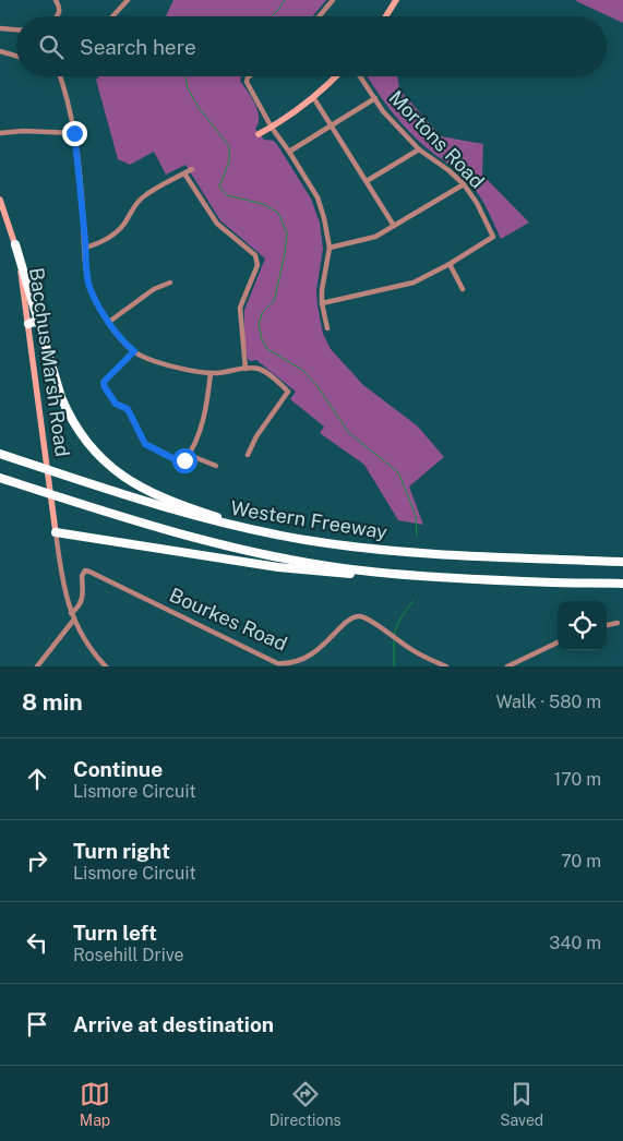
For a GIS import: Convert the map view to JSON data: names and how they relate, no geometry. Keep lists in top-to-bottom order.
{
  "streets": {
    "highway": ["Western Freeway"],
    "main road": ["Bacchus Marsh Road"],
    "street": ["Mortons Road", "Bourkes Road"]
  },
  "page": {
    "search": "Search here",
    "heading": ["8 min", "Walk · 580 m"],
    "list": [
      ["Continue", "Lismore Circuit", "170 m"],
      ["Turn right", "Lismore Circuit", "70 m"],
      ["Turn left", "Rosehill Drive", "340 m"],
      "Arrive at destination"
    ],
    "nav": ["Map", "Directions", "Saved"]
  }
}
